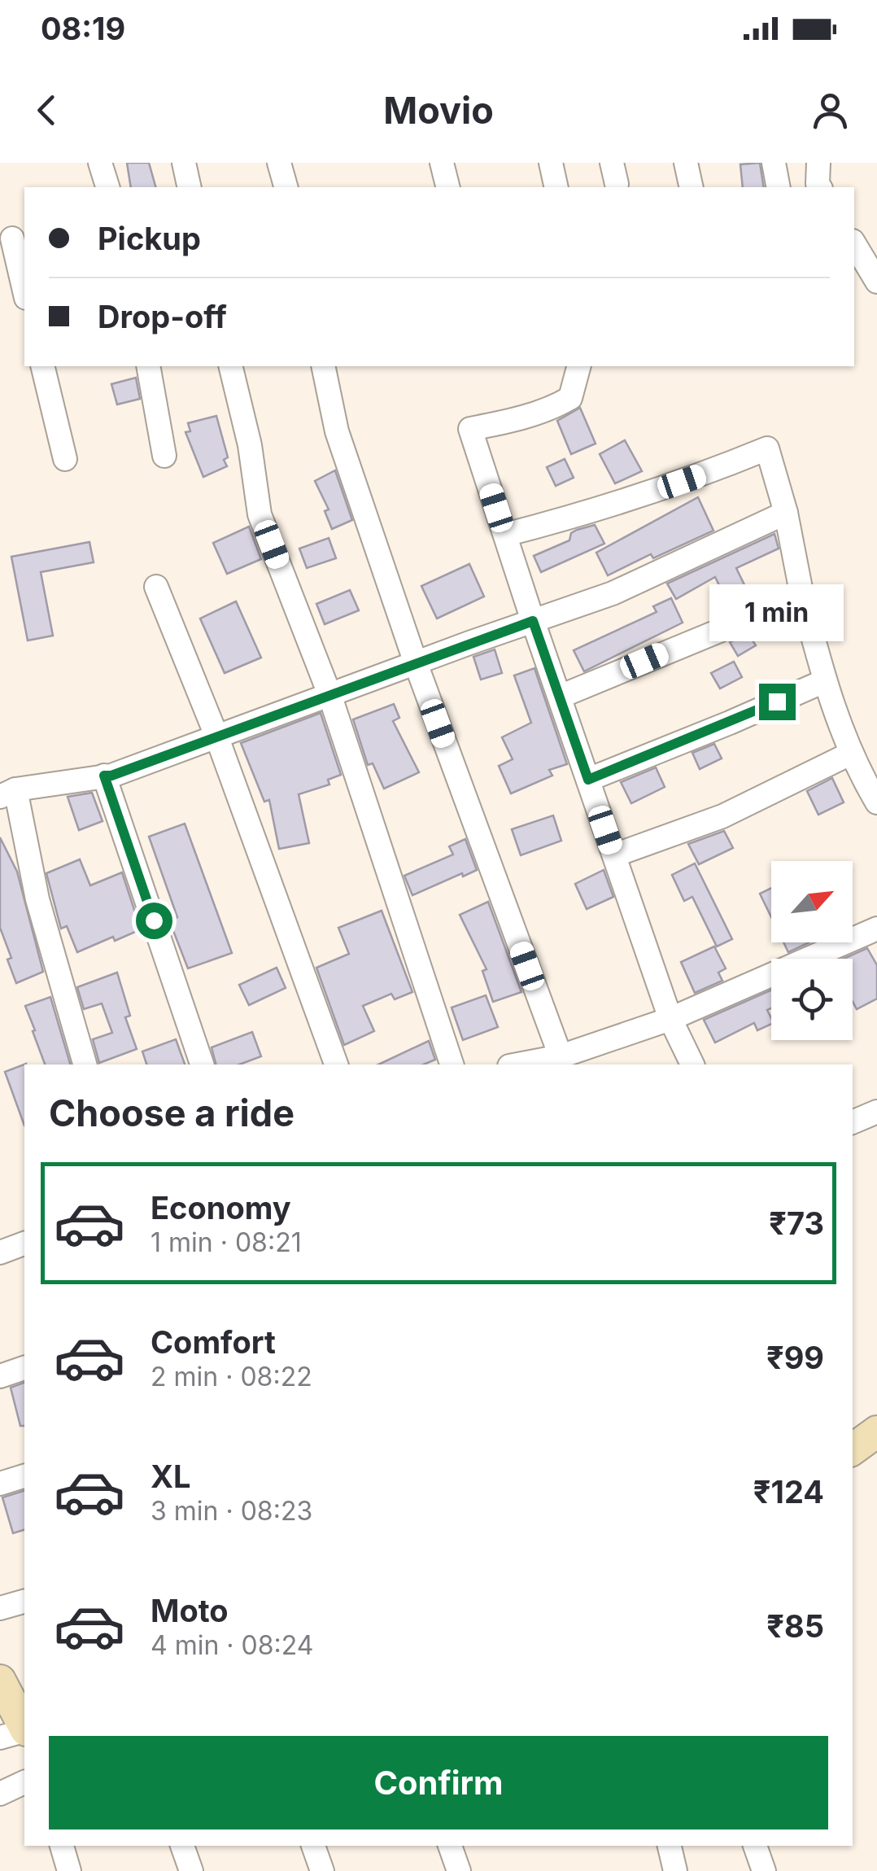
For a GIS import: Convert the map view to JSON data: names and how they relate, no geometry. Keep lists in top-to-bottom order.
{
  "north": "top right",
  "page": {
    "status": "08:19",
    "header": "Movio",
    "banner": ["Pickup", "Drop-off"],
    "bubble": "1 min",
    "heading": "Choose a ride",
    "list": [
      {
        "name": "Economy",
        "note": "1 min · 08:21",
        "value": "₹73"
      },
      {
        "name": "Comfort",
        "note": "2 min · 08:22",
        "value": "₹99"
      },
      {
        "name": "XL",
        "note": "3 min · 08:23",
        "value": "₹124"
      },
      {
        "name": "Moto",
        "note": "4 min · 08:24",
        "value": "₹85"
      }
    ],
    "buttons": "Confirm"
  }
}
